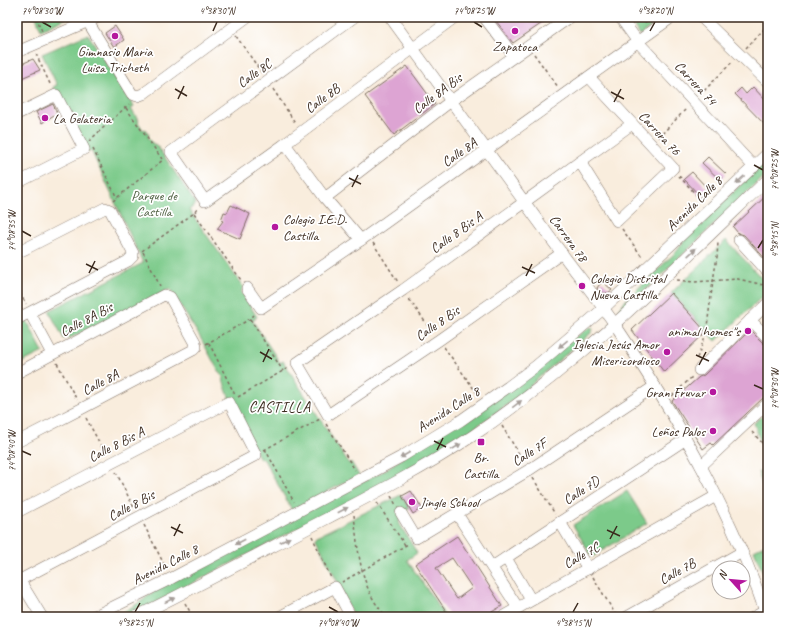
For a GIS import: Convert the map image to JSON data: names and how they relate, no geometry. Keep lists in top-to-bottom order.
{
  "streets": {
    "street": [
      "Calle 8C",
      "Carrera 74",
      "Calle 8A Bis",
      "Calle 8B",
      "Carrera 76",
      "Calle 8A",
      "Avenida Calle 8",
      "Calle 8 Bis A",
      "Carrera 78",
      "Calle 8 Bis",
      "Calle 7F",
      "Calle 7D",
      "Calle 7C",
      "Calle 7B"
    ]
  },
  "crossings": [
    ["Carrera 74", "Calle 8A"],
    ["Carrera 74", "Avenida Calle 8"],
    ["Calle 8A Bis", "Carrera 78"],
    ["Calle 8B", "Carrera 78"],
    ["Carrera 76", "Calle 8A"],
    ["Carrera 76", "Avenida Calle 8"],
    ["Carrera 76", "Calle 8 Bis A"],
    ["Calle 8A", "Carrera 78"],
    ["Avenida Calle 8", "Carrera 78"],
    ["Calle 8 Bis A", "Carrera 78"],
    ["Calle 8 Bis A", "Calle 8 Bis"],
    ["Carrera 78", "Calle 8 Bis"],
    ["Carrera 78", "Calle 7F"],
    ["Carrera 78", "Calle 7D"],
    ["Carrera 78", "Calle 7C"],
    ["Carrera 78", "Calle 7B"]
  ],
  "districts": ["CASTILLA"],
  "parks": ["Parque de Castilla"],
  "places": {
    "other": [
      "Zapatoca",
      "Gimnasio Maria Luisa Tricheth",
      "La Gelateria",
      "Colegio I.E.D. Castilla",
      "Colegio Distrital Nueva Castilla",
      "animal homes\"s",
      "Iglesia Jesús Amor Misericordioso",
      "Gran Fruvar",
      "Leños Palos",
      "Jingle School"
    ],
    "transit": ["Br. Castilla"]
  },
  "north": "top left",
  "coordinates": [
    "74°08'30\"W",
    "4°38'30\"N",
    "74°08'25\"W",
    "4°38'20\"N",
    "74°08'35\"W",
    "4°38'15\"N",
    "74°08'40\"W",
    "4°38'25\"N"
  ]
}
